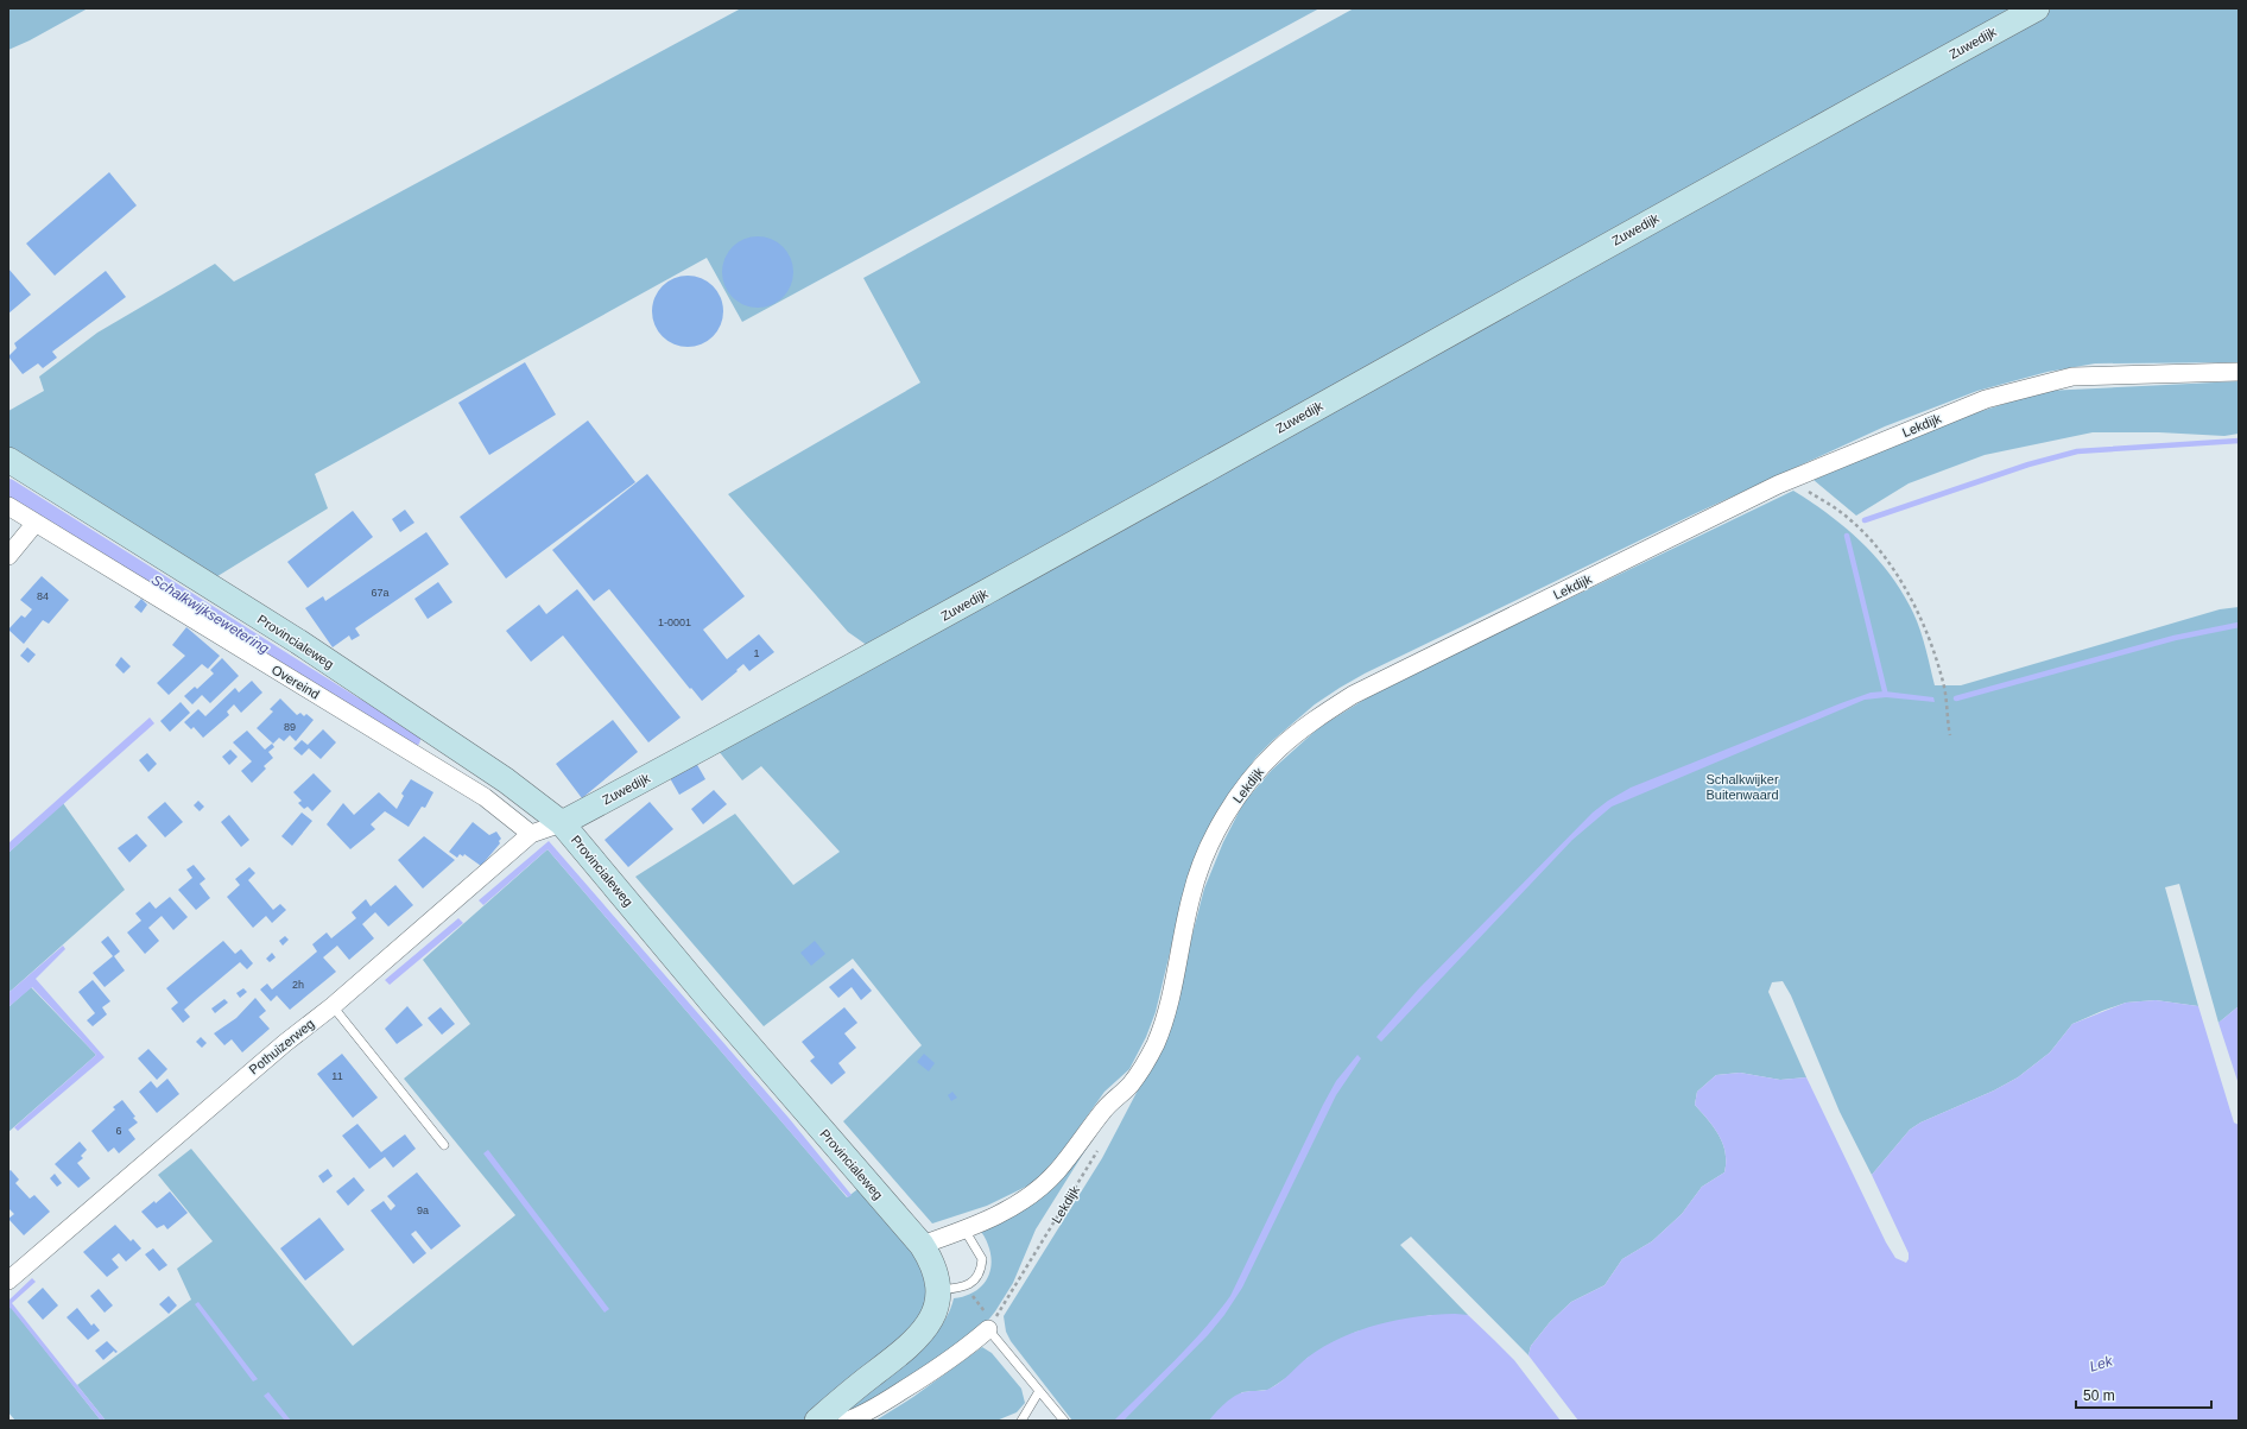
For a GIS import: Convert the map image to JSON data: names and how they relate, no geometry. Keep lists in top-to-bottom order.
{
  "streets": {
    "street": [
      "Zuwedijk",
      "Lekdijk",
      "Provincialeweg",
      "Overeind",
      "Pothuizerweg"
    ]
  },
  "crossings": [
    ["Zuwedijk", "Provincialeweg"],
    ["Zuwedijk", "Pothuizerweg"],
    ["Lekdijk", "Provincialeweg"],
    ["Provincialeweg", "Pothuizerweg"],
    ["Overeind", "Pothuizerweg"]
  ],
  "water": ["Schalkwijksewetering", "Lek"],
  "parks": ["Schalkwijker Buitenwaard"],
  "house_numbers": [
    "67a",
    "84",
    "1-0001",
    "1",
    "89",
    "2h",
    "11",
    "6",
    "9a"
  ],
  "scale_bar": "50 m"
}
